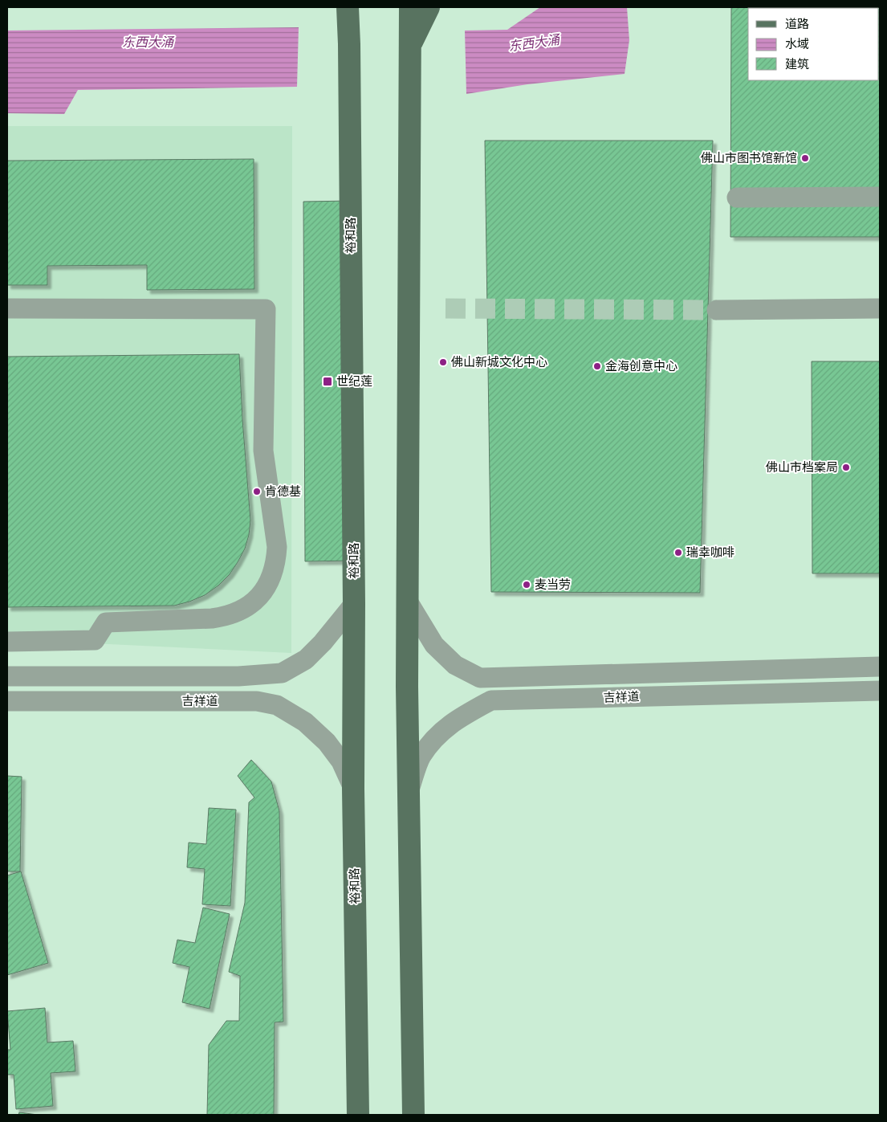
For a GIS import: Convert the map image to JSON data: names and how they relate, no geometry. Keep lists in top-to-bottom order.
{
  "streets": {
    "main road": ["裕和路"],
    "street": ["吉祥道"]
  },
  "crossings": [
    ["裕和路", "吉祥道"]
  ],
  "water": ["东西大涌"],
  "places": {
    "other": [
      "佛山市图书馆新馆",
      "佛山新城文化中心",
      "金海创意中心",
      "佛山市档案局",
      "肯德基",
      "瑞幸咖啡",
      "麦当劳"
    ],
    "transit": ["世纪莲"]
  },
  "legend": ["道路", "水域", "建筑"]
}
